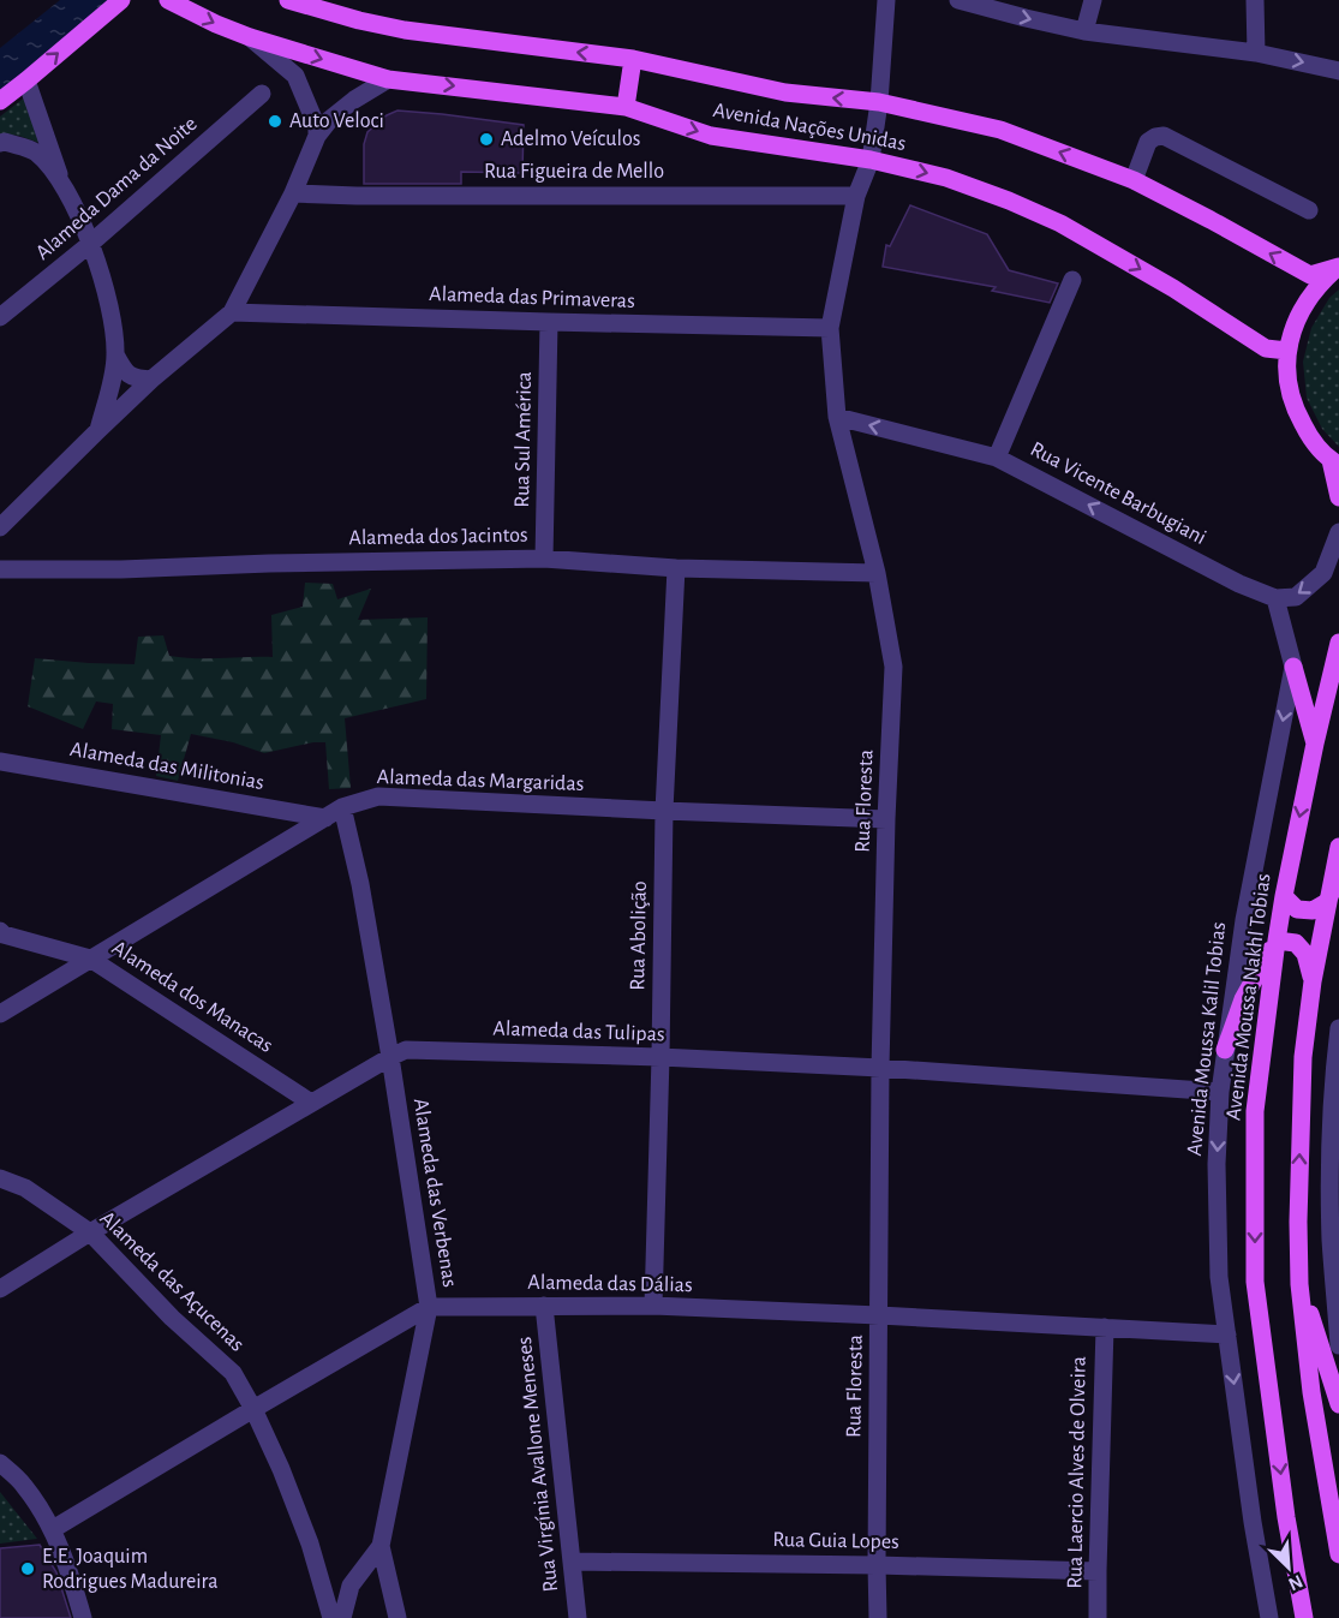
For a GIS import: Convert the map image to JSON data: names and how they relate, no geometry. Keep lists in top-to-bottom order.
{
  "streets": {
    "main road": ["Avenida Nações Unidas", "Avenida Moussa Nakhl Tobias"],
    "street": [
      "Rua Figueira de Mello",
      "Alameda Dama da Noite",
      "Alameda das Primaveras",
      "Rua Sul América",
      "Rua Vicente Barbugiani",
      "Alameda dos Jacintos",
      "Alameda das Militonias",
      "Alameda das Margaridas",
      "Rua Floresta",
      "Rua Abolição",
      "Alameda dos Manacas",
      "Alameda das Tulipas",
      "Avenida Moussa Kalil Tobias",
      "Alameda das Verbenas",
      "Alameda das Açucenas",
      "Alameda das Dálias",
      "Rua Virgínia Avallone Meneses",
      "Rua Laercio Alves de Olveira",
      "Rua Guia Lopes"
    ]
  },
  "crossings": [
    ["Avenida Nações Unidas", "Rua Floresta"],
    ["Rua Figueira de Mello", "Rua Floresta"],
    ["Alameda das Primaveras", "Rua Sul América"],
    ["Alameda das Primaveras", "Rua Floresta"],
    ["Rua Sul América", "Alameda dos Jacintos"],
    ["Rua Vicente Barbugiani", "Rua Floresta"],
    ["Rua Vicente Barbugiani", "Avenida Moussa Kalil Tobias"],
    ["Alameda dos Jacintos", "Rua Floresta"],
    ["Alameda dos Jacintos", "Rua Abolição"],
    ["Alameda das Militonias", "Alameda das Margaridas"],
    ["Alameda das Margaridas", "Rua Floresta"],
    ["Alameda das Margaridas", "Rua Abolição"],
    ["Alameda das Margaridas", "Alameda dos Manacas"],
    ["Alameda das Margaridas", "Alameda das Verbenas"],
    ["Rua Floresta", "Alameda das Tulipas"],
    ["Rua Floresta", "Alameda das Dálias"],
    ["Rua Floresta", "Rua Guia Lopes"],
    ["Rua Abolição", "Alameda das Tulipas"],
    ["Rua Abolição", "Alameda das Dálias"],
    ["Alameda dos Manacas", "Alameda das Tulipas"],
    ["Alameda das Tulipas", "Avenida Moussa Kalil Tobias"],
    ["Alameda das Tulipas", "Alameda das Verbenas"],
    ["Alameda das Tulipas", "Alameda das Açucenas"],
    ["Avenida Moussa Kalil Tobias", "Alameda das Dálias"],
    ["Alameda das Verbenas", "Alameda das Dálias"],
    ["Alameda das Açucenas", "Alameda das Dálias"],
    ["Alameda das Dálias", "Rua Virgínia Avallone Meneses"],
    ["Alameda das Dálias", "Rua Laercio Alves de Olveira"],
    ["Rua Virgínia Avallone Meneses", "Rua Guia Lopes"],
    ["Rua Laercio Alves de Olveira", "Rua Guia Lopes"]
  ],
  "one_way": ["Rua Vicente Barbugiani"],
  "places": ["Auto Veloci", "Adelmo Veículos", "E.E. Joaquim Rodrigues Madureira"],
  "north": "bottom right"
}
